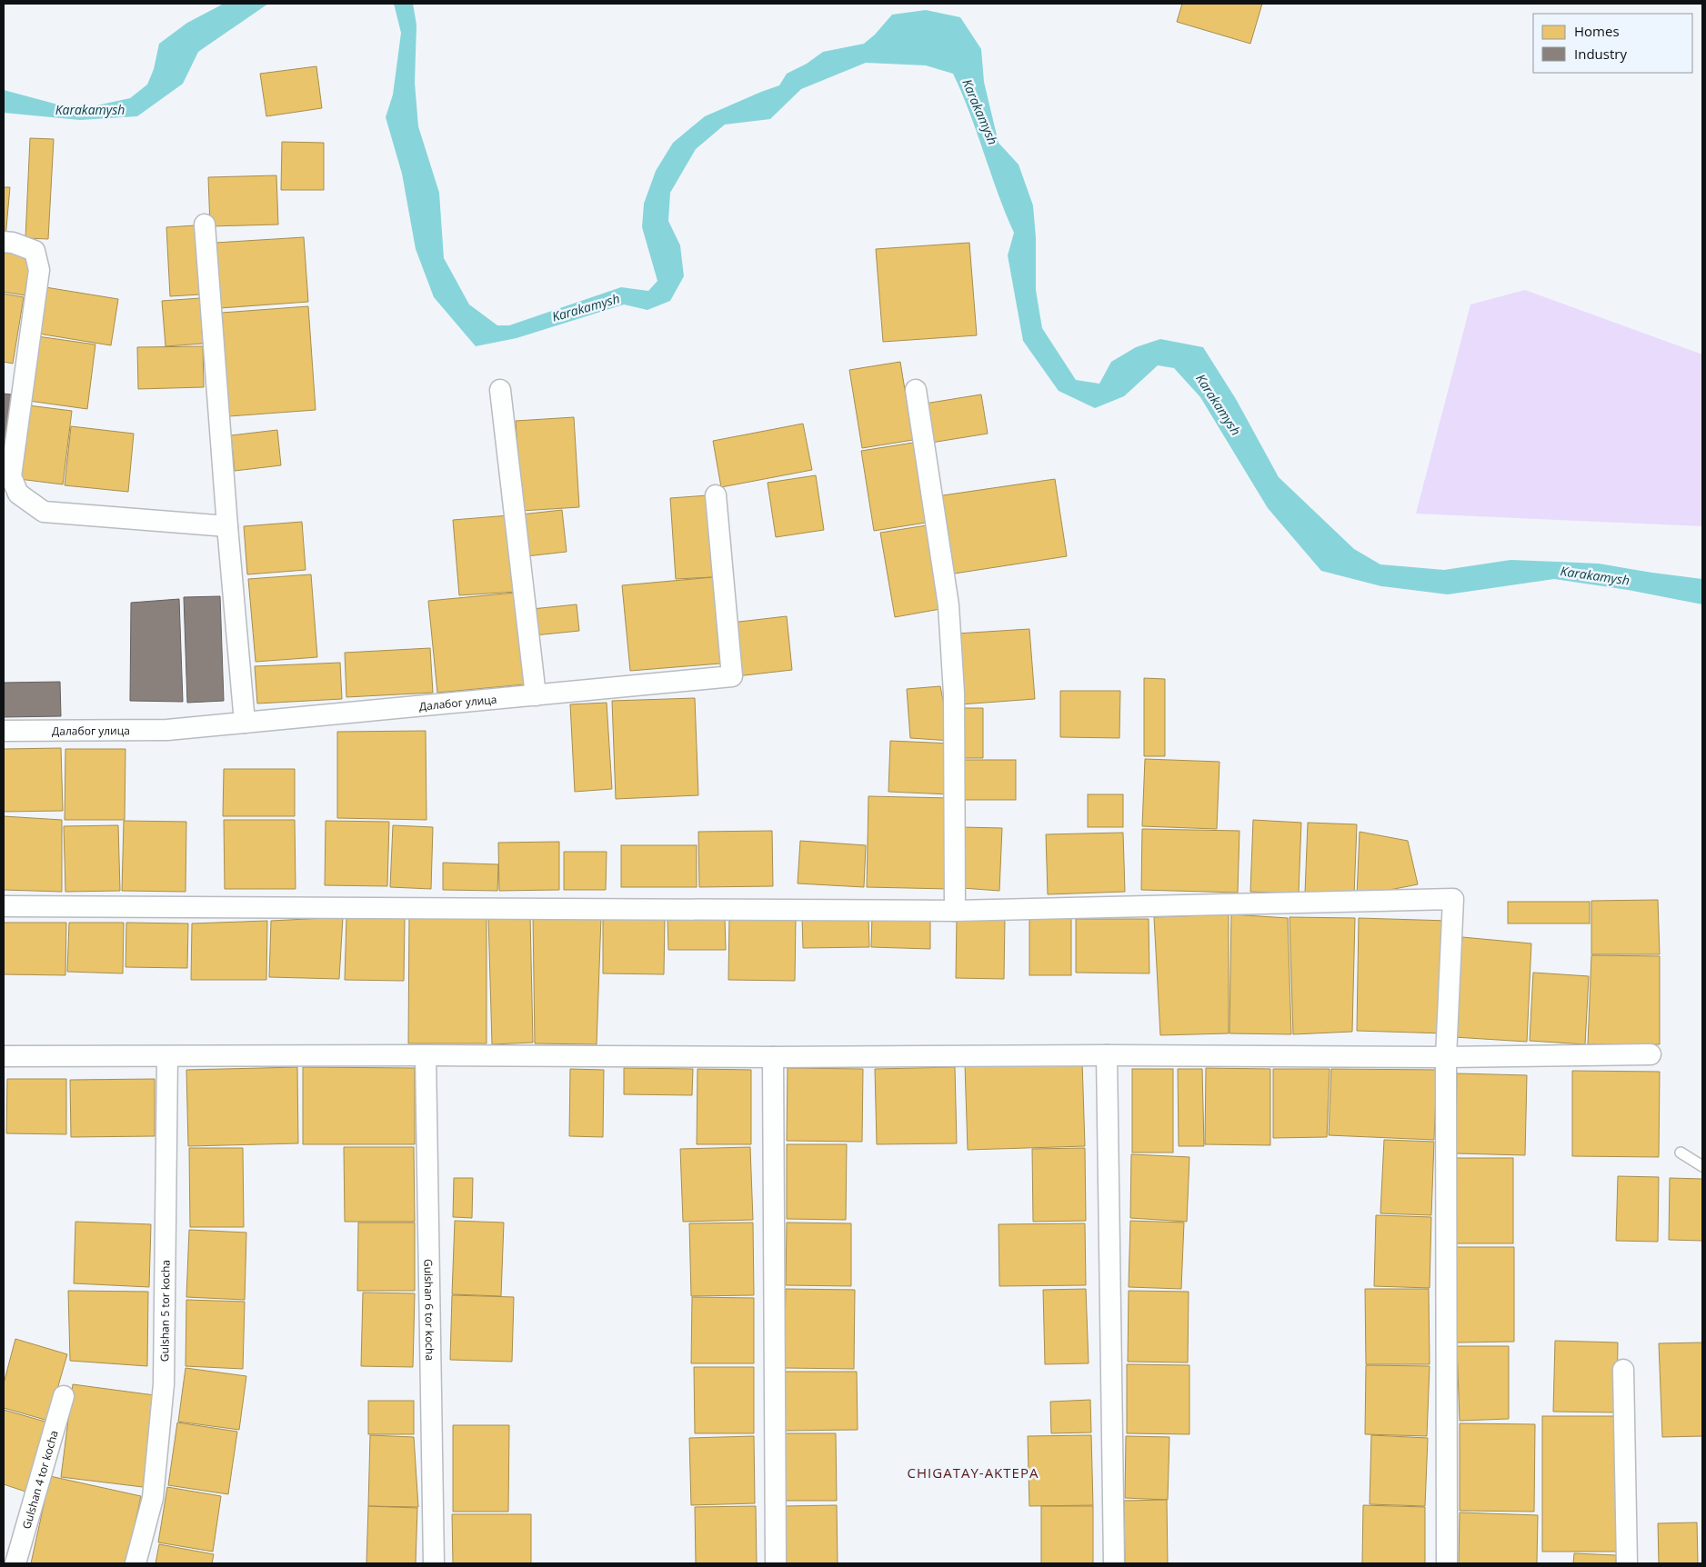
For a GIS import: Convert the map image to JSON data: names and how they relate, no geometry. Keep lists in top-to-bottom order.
{
  "streets": {
    "street": [
      "Далабог улица",
      "Gulshan 6 tor kocha",
      "Gulshan 5 tor kocha",
      "Gulshan 4 tor kocha"
    ]
  },
  "districts": ["CHIGATAY-AKTEPA"],
  "water": ["Karakamysh"],
  "legend": ["Homes", "Industry"]
}
